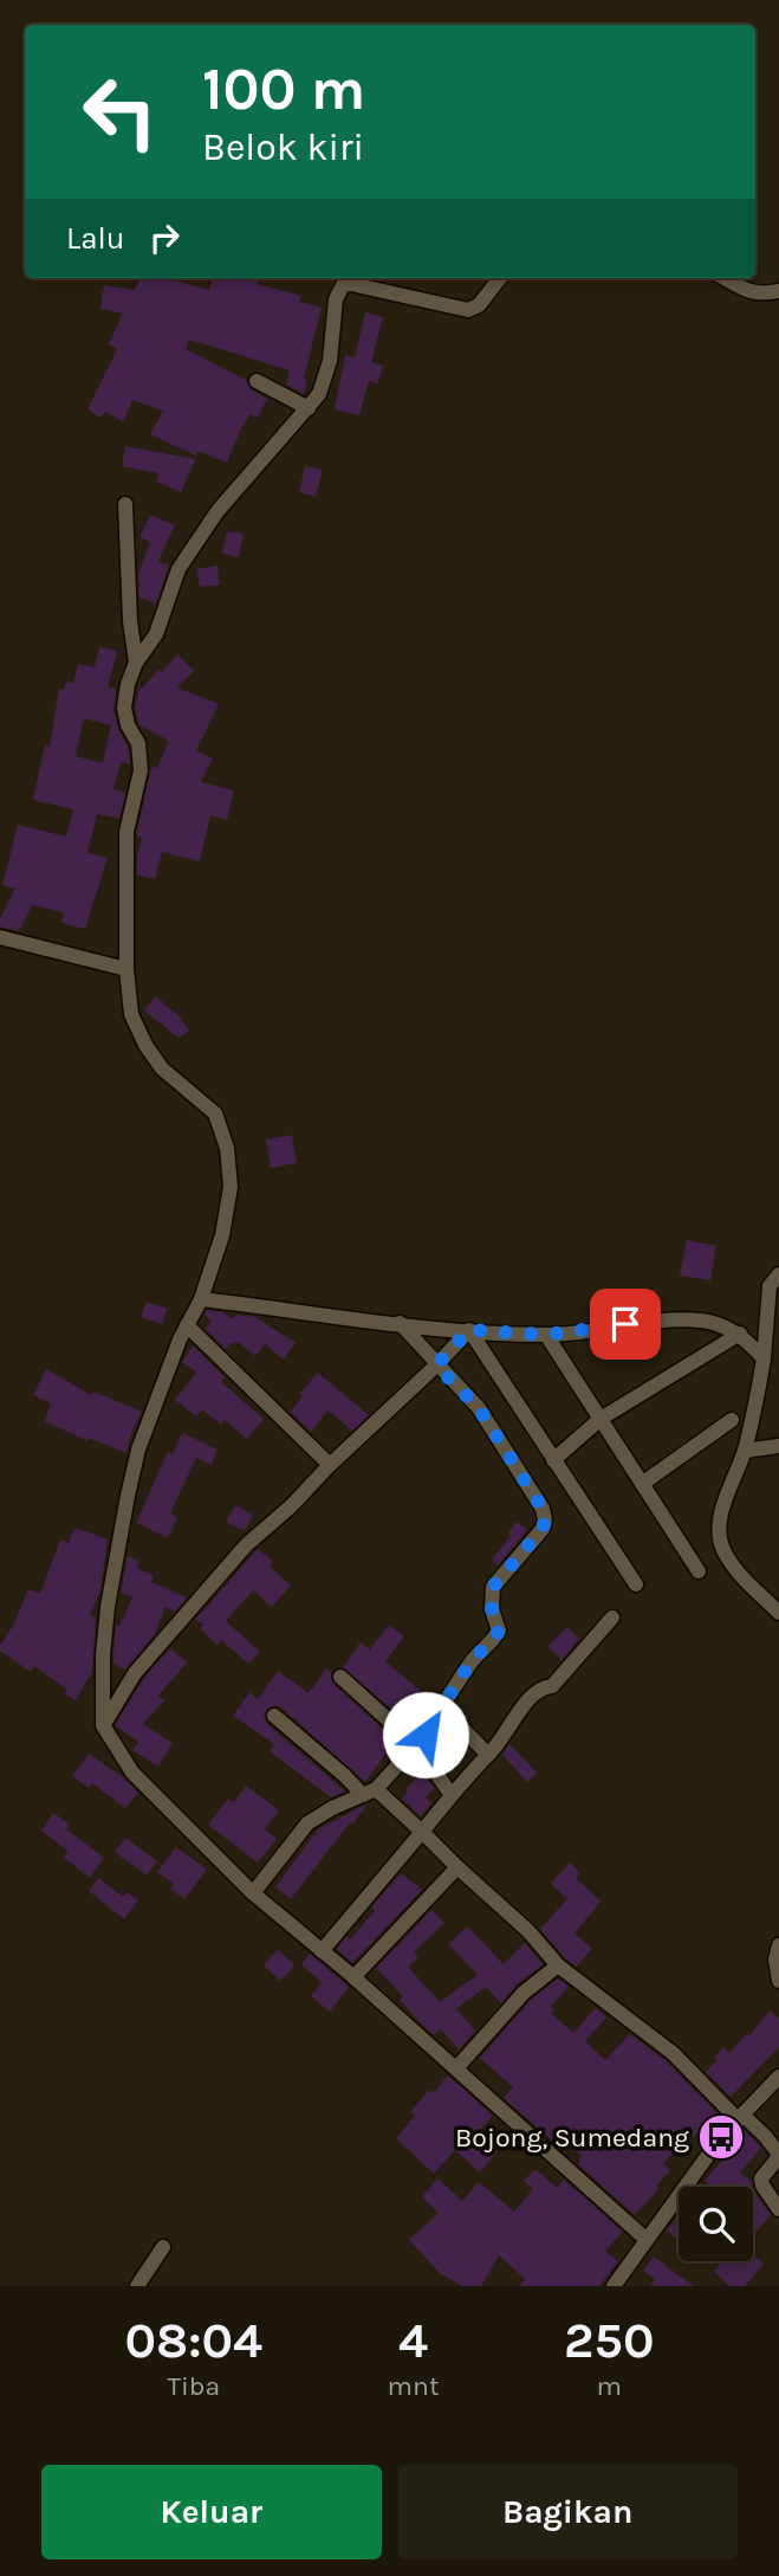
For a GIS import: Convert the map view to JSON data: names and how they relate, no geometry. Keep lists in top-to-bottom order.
{
  "places": {
    "bus stop": ["Bojong, Sumedang"]
  },
  "page": {
    "turn": ["100 m", "Belok kiri"],
    "then": "Lalu",
    "eta": [
      "08:04",
      "Tiba",
      "4",
      "mnt",
      "250",
      "m"
    ],
    "buttons": ["Keluar", "Bagikan"]
  }
}
